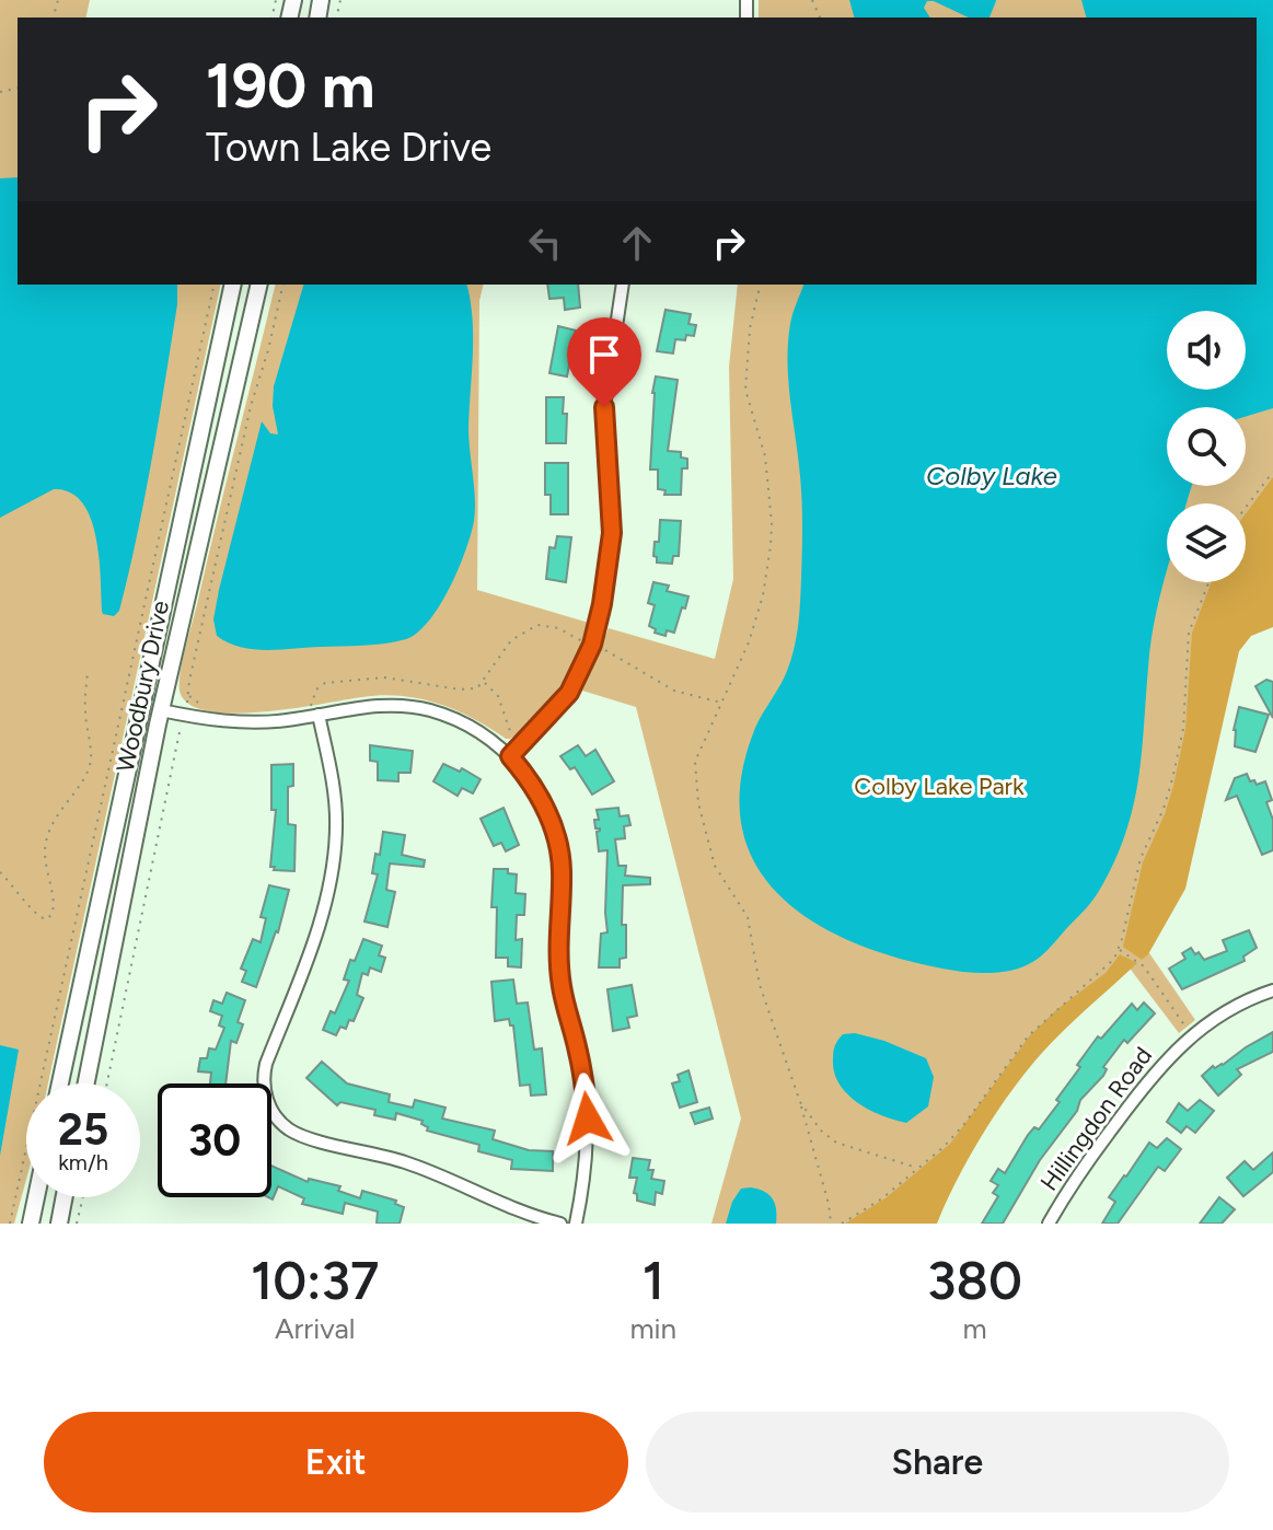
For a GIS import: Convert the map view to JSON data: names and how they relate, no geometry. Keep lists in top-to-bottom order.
{
  "streets": {
    "main road": ["Woodbury Drive"],
    "street": ["Hillingdon Road"]
  },
  "water": ["Colby Lake"],
  "parks": ["Colby Lake Park"],
  "page": {
    "turn": ["190 m", "Town Lake Drive"],
    "speed": "25 km/h",
    "limit": "30",
    "eta": [
      "10:37",
      "Arrival",
      "1",
      "min",
      "380",
      "m"
    ],
    "buttons": ["Exit", "Share"]
  }
}
